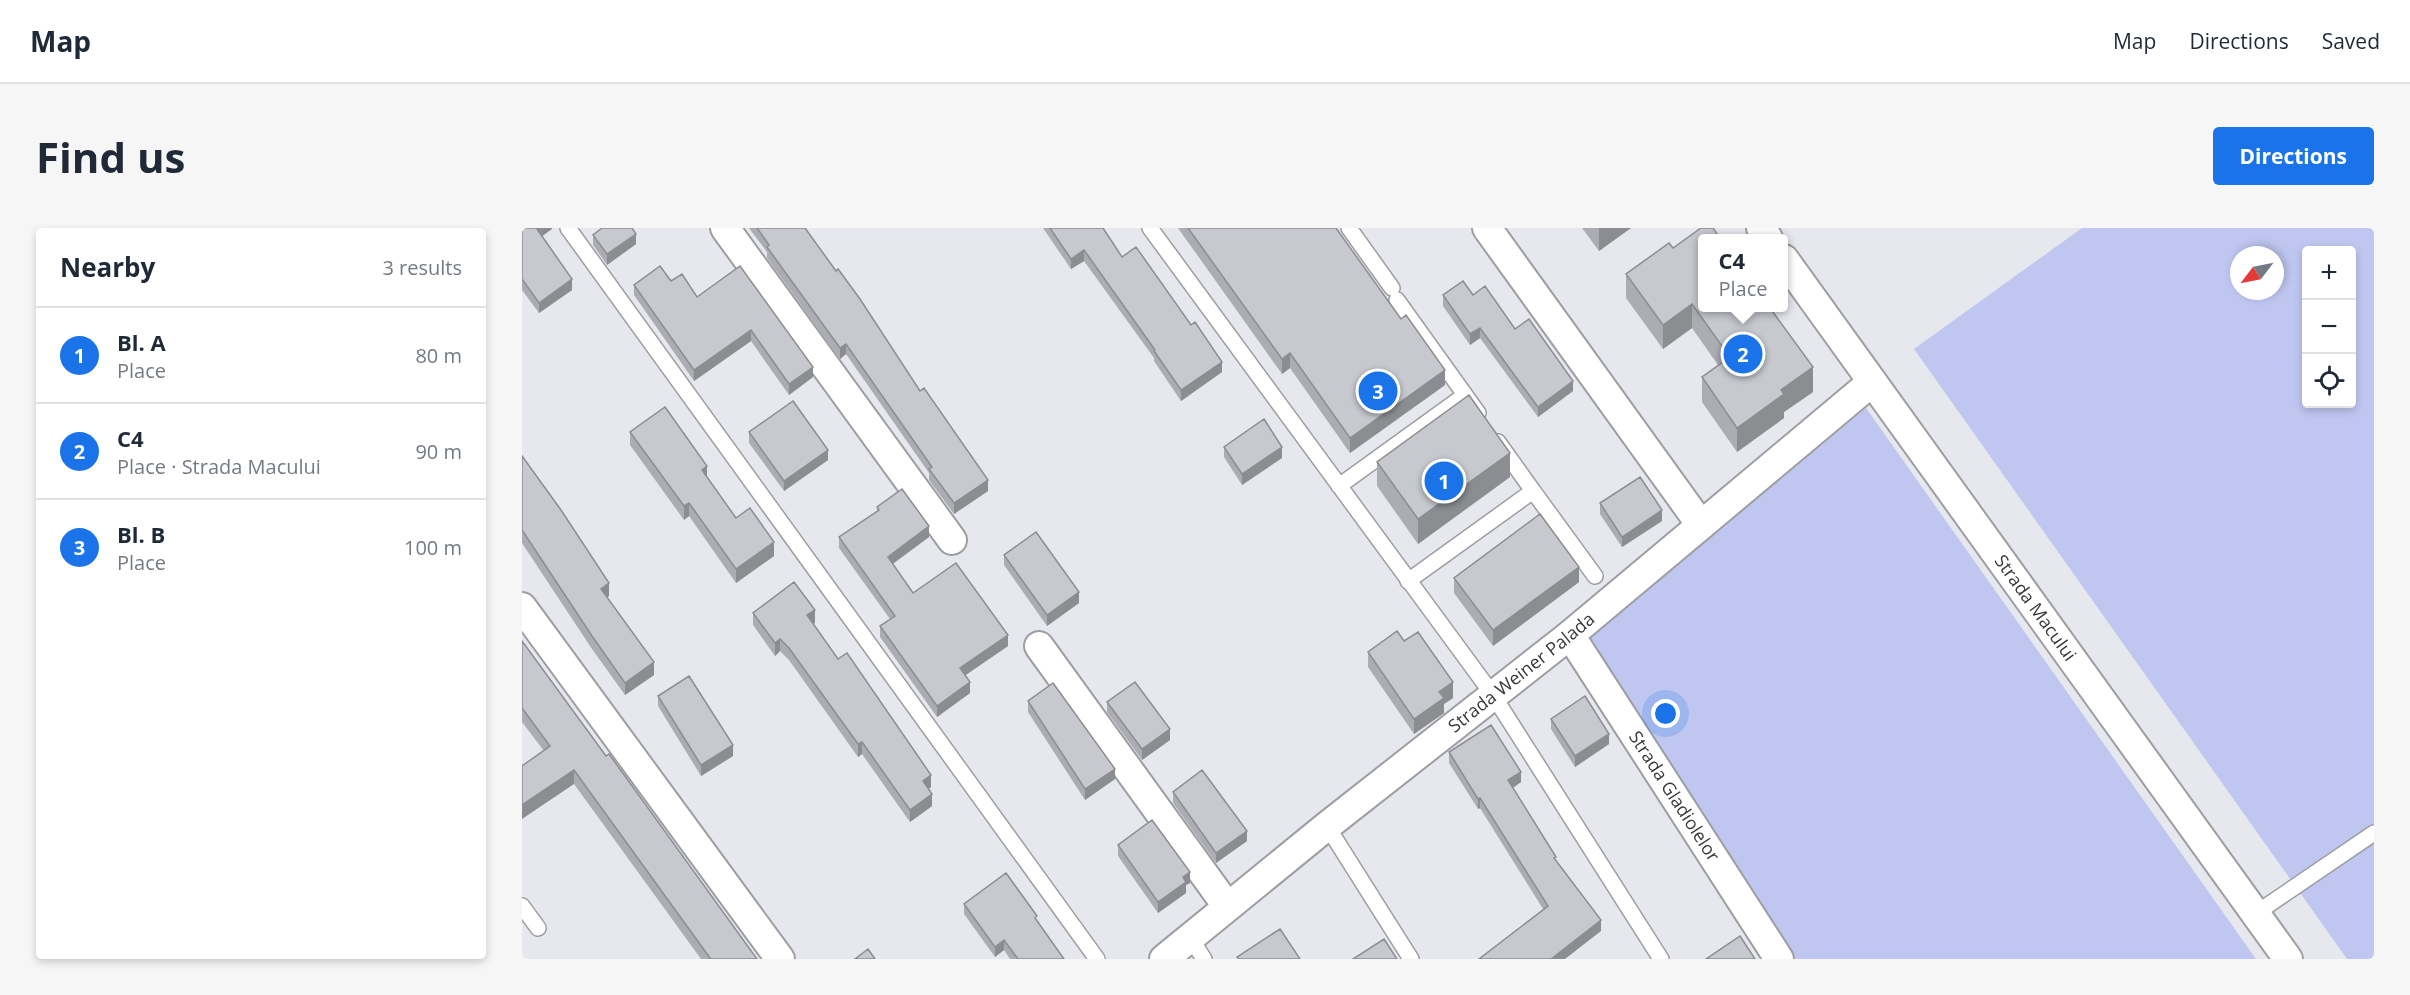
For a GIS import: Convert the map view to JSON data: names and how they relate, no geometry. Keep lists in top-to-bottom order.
{
  "streets": {
    "street": ["Strada Macului", "Strada Weiner Palada", "Strada Gladiolelor"]
  },
  "crossings": [
    ["Strada Macului", "Strada Weiner Palada"],
    ["Strada Weiner Palada", "Strada Gladiolelor"]
  ],
  "north": "bottom left",
  "page": {
    "header": "Map",
    "nav": ["Map", "Directions", "Saved"],
    "buttons": "Directions",
    "title": "Find us",
    "heading": ["Nearby", "3 results"],
    "popup": ["C4", "Place"],
    "map_buttons": ["+", "−"],
    "list": [
      {
        "mark": "1",
        "name": "Bl. A",
        "note": "Place",
        "value": "80 m"
      },
      {
        "mark": "2",
        "name": "C4",
        "note": "Place · Strada Macului",
        "value": "90 m"
      },
      {
        "mark": "3",
        "name": "Bl. B",
        "note": "Place",
        "value": "100 m"
      }
    ],
    "pins": ["2", "3", "1"]
  }
}
